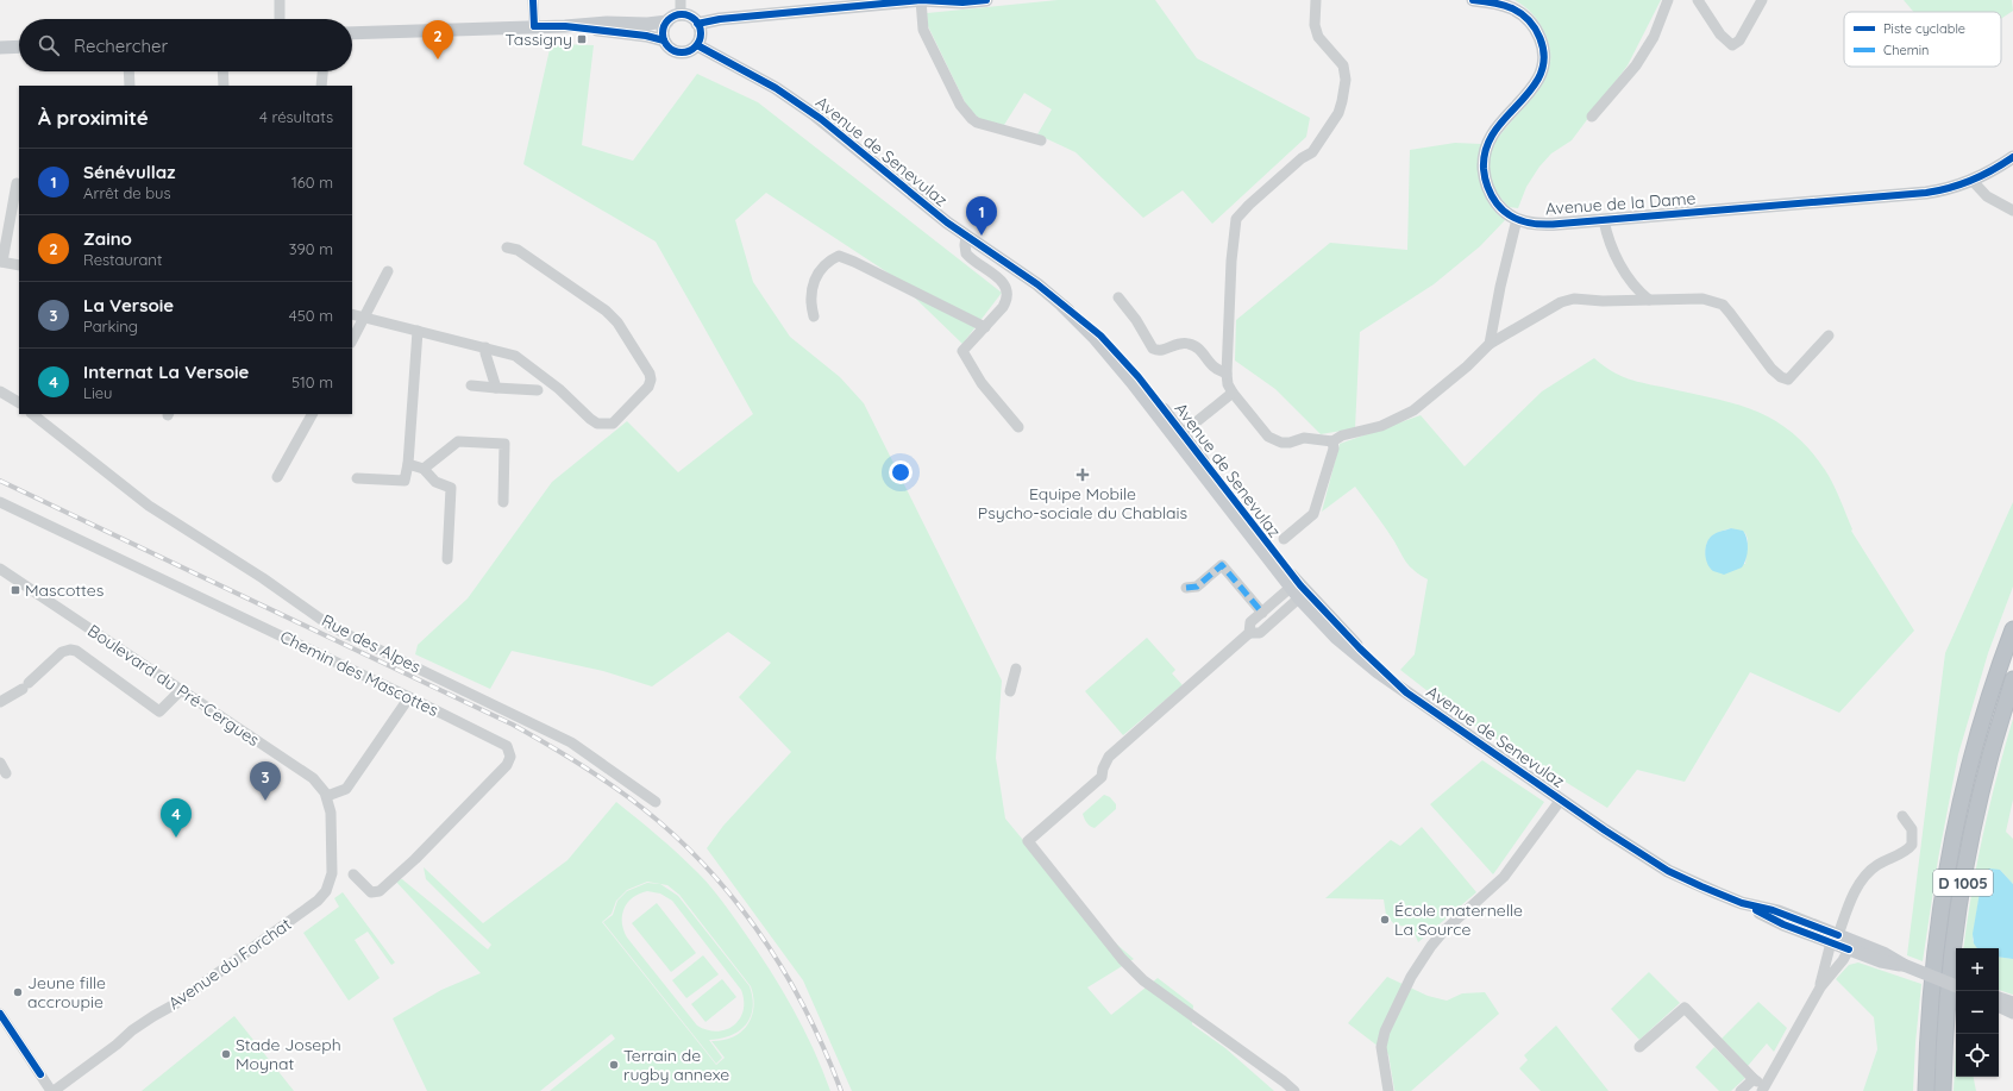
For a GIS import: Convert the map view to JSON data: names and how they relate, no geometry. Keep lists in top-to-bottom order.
{
  "streets": {
    "highway": ["D 1005"],
    "main road": ["Avenue de Senevulaz", "Avenue de la Dame"],
    "street": [
      "Rue des Alpes",
      "Chemin des Mascottes",
      "Boulevard du Pré-Cergues",
      "Avenue du Forchat"
    ]
  },
  "crossings": [
    ["Boulevard du Pré-Cergues", "Avenue du Forchat"]
  ],
  "places": {
    "transit": ["Tassigny", "Mascottes"],
    "health": ["Equipe Mobile Psycho-sociale du Chablais"],
    "other": [
      "École maternelle La Source",
      "Jeune fille accroupie",
      "Stade Joseph Moynat",
      "Terrain de rugby annexe"
    ]
  },
  "legend": ["Piste cyclable", "Chemin"],
  "page": {
    "search": "Rechercher",
    "pins": [
      "2",
      "1",
      "3",
      "4"
    ],
    "heading": ["À proximité", "4 résultats"],
    "list": [
      {
        "mark": "1",
        "name": "Sénévullaz",
        "note": "Arrêt de bus",
        "value": "160 m"
      },
      {
        "mark": "2",
        "name": "Zaino",
        "note": "Restaurant",
        "value": "390 m"
      },
      {
        "mark": "3",
        "name": "La Versoie",
        "note": "Parking",
        "value": "450 m"
      },
      {
        "mark": "4",
        "name": "Internat La Versoie",
        "note": "Lieu",
        "value": "510 m"
      }
    ],
    "map_buttons": ["+", "−"]
  }
}
